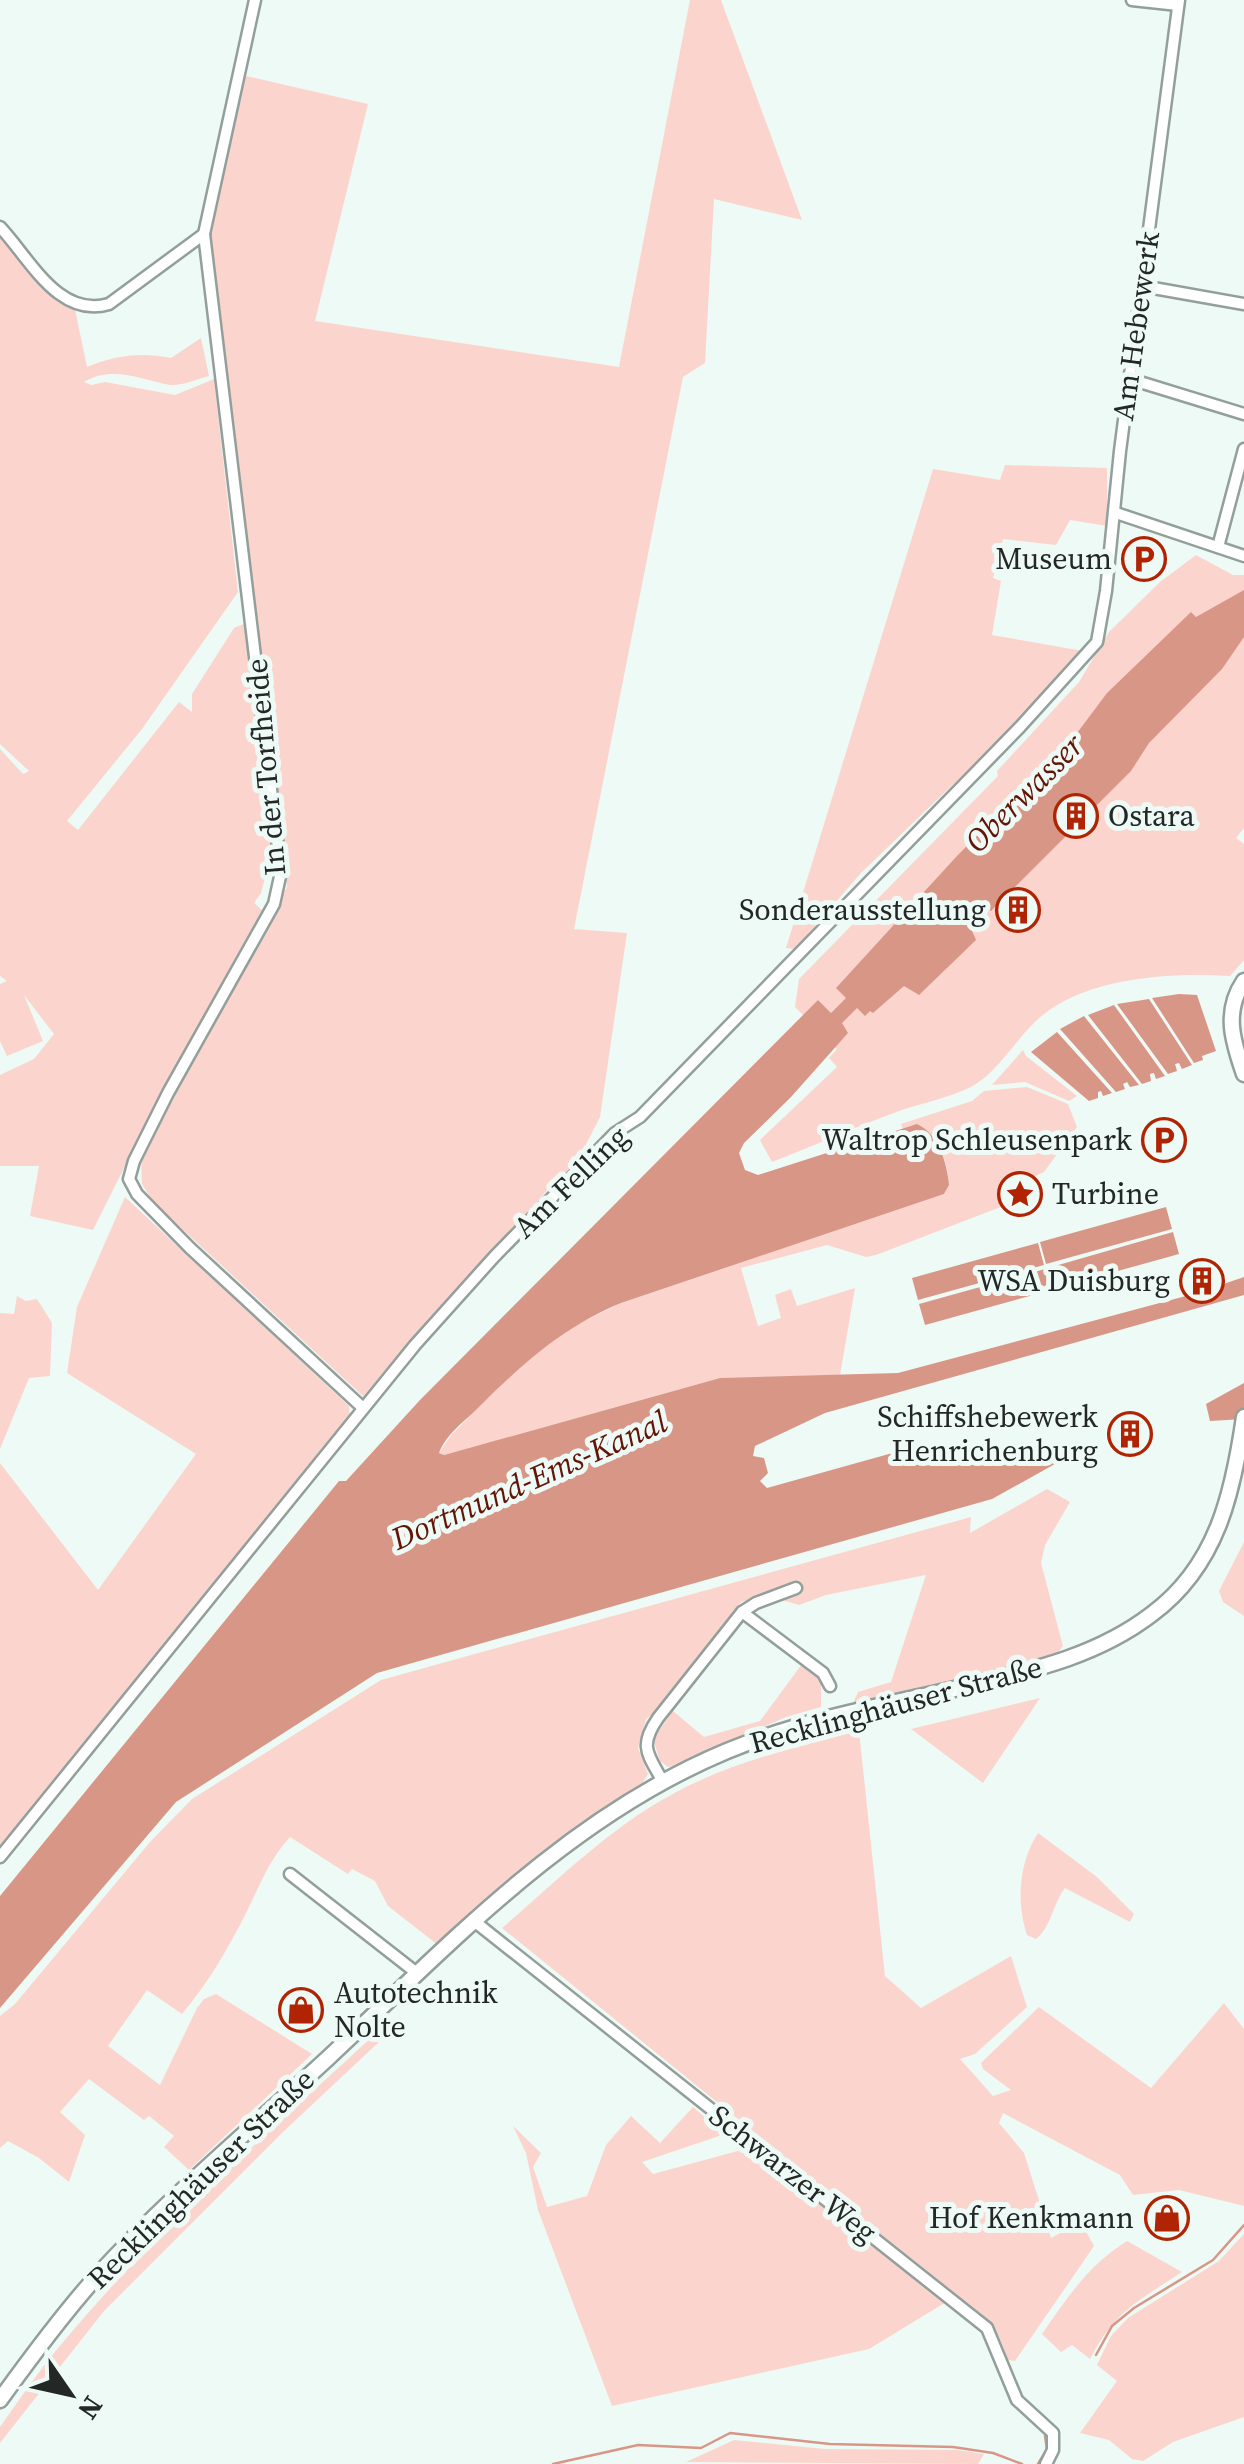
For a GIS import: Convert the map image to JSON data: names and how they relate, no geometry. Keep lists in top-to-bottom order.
{
  "streets": {
    "main road": ["Recklinghäuser Straße"],
    "street": [
      "Am Hebewerk",
      "In der Torfheide",
      "Am Felling",
      "Schwarzer Weg"
    ]
  },
  "crossings": [
    ["Am Hebewerk", "Am Felling"],
    ["In der Torfheide", "Am Felling"],
    ["Recklinghäuser Straße", "Schwarzer Weg"]
  ],
  "water": ["Oberwasser", "Dortmund-Ems-Kanal"],
  "places": {
    "parking": ["Museum", "Waltrop Schleusenpark"],
    "building": [
      "Ostara",
      "Sonderausstellung",
      "WSA Duisburg",
      "Schiffshebewerk Henrichenburg"
    ],
    "place": ["Turbine"],
    "shop": ["Autotechnik Nolte", "Hof Kenkmann"]
  },
  "north": "bottom right"
}
